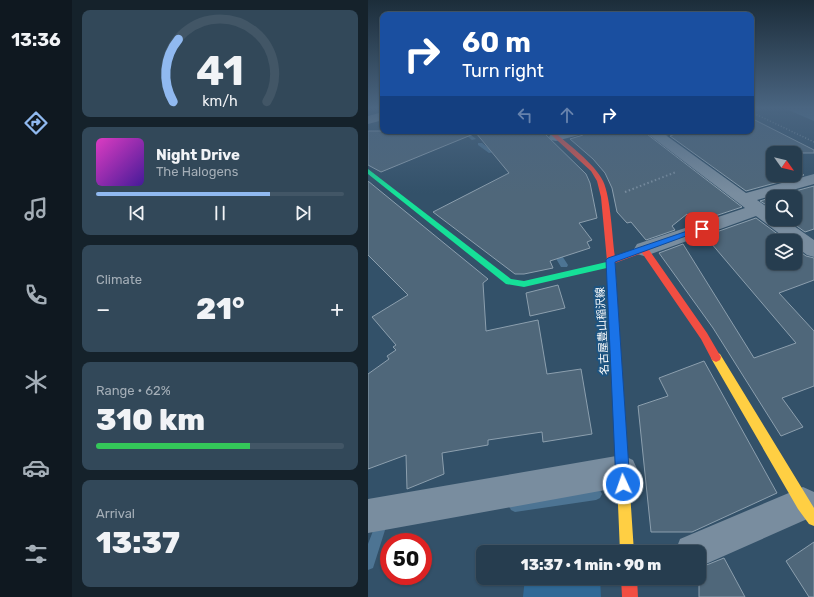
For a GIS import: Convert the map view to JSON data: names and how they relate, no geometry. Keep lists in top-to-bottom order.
{
  "streets": {
    "street": ["名古屋豊山稲沢線"]
  },
  "north": "bottom right",
  "page": {
    "tabs": "13:36",
    "turn": ["60 m", "Turn right"],
    "song": ["Night Drive", "The Halogens"],
    "tile": [
      "Climate",
      ["Range · 62%", "310 km"],
      ["Arrival", "13:37"]
    ],
    "heat": ["−", "21°", "+"],
    "limit": "50",
    "trip": "13:37 · 1 min · 90 m",
    "gauge": ["41", "km/h"]
  }
}
